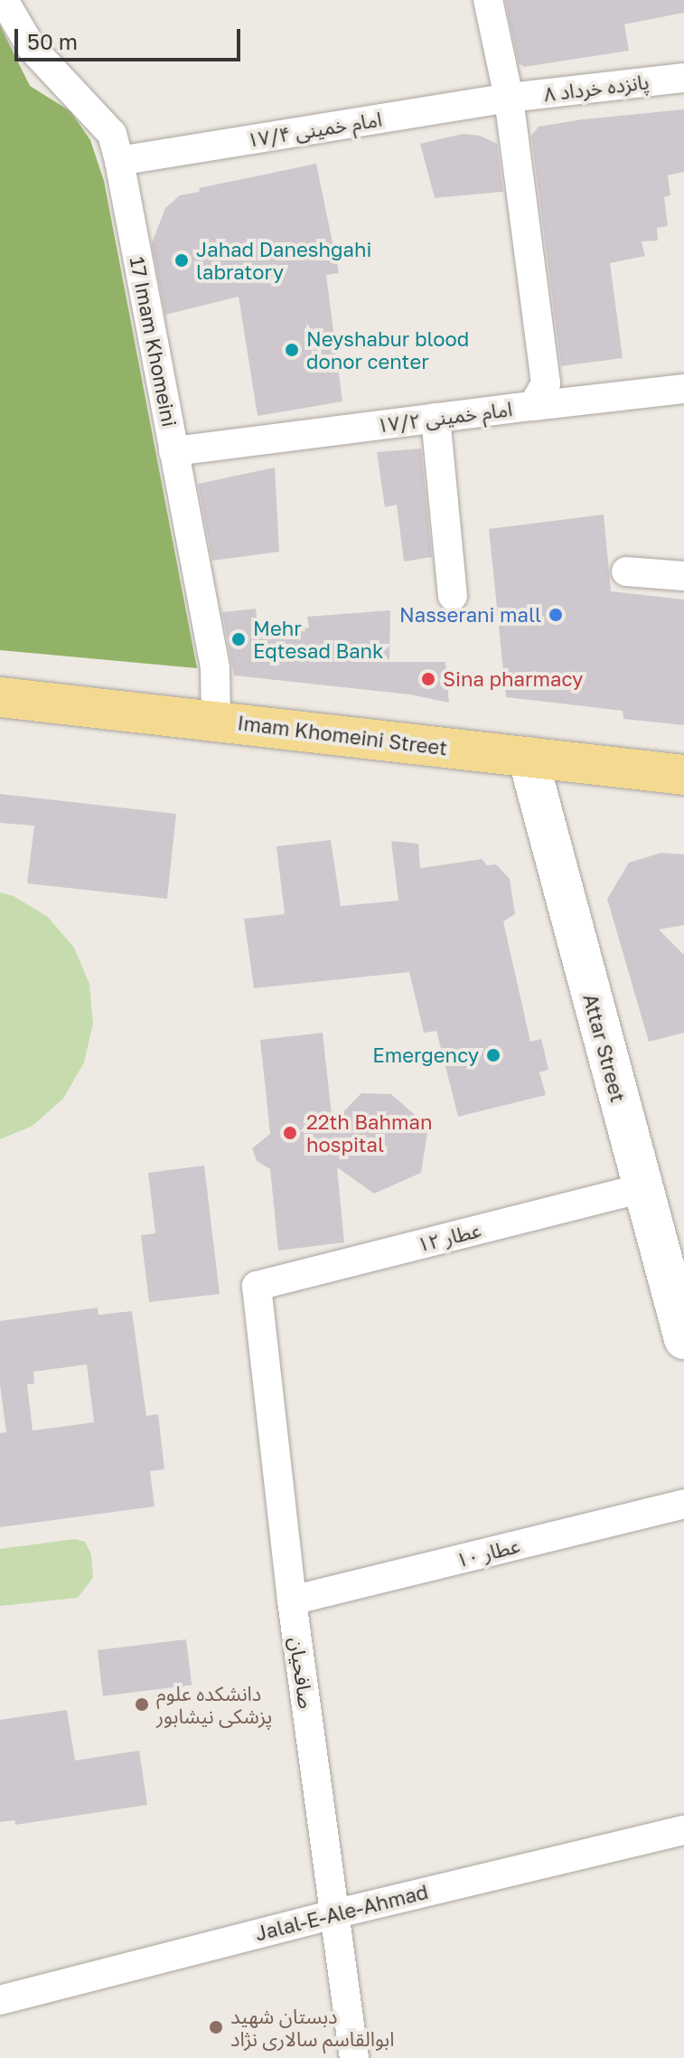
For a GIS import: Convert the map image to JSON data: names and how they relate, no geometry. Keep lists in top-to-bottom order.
{
  "streets": {
    "main road": ["Imam Khomeini Street"],
    "street": [
      "پانزده خرداد ۸",
      "امام خمینی ۱۷/۴",
      "17 Imam Khomeini",
      "امام خمینی ۱۷/۲",
      "Attar Street",
      "عطار ۱۲",
      "عطار ۱۰",
      "صافحیان",
      "Jalal-E-Ale-Ahmad"
    ]
  },
  "crossings": [
    ["پانزده خرداد ۸", "امام خمینی ۱۷/۴"],
    ["پانزده خرداد ۸", "امام خمینی ۱۷/۲"],
    ["امام خمینی ۱۷/۴", "17 Imam Khomeini"],
    ["امام خمینی ۱۷/۴", "امام خمینی ۱۷/۲"],
    ["17 Imam Khomeini", "امام خمینی ۱۷/۲"],
    ["17 Imam Khomeini", "Imam Khomeini Street"],
    ["Imam Khomeini Street", "Attar Street"],
    ["Attar Street", "عطار ۱۲"],
    ["عطار ۱۲", "صافحیان"],
    ["عطار ۱۰", "صافحیان"],
    ["صافحیان", "Jalal-E-Ale-Ahmad"]
  ],
  "places": [
    "Jahad Daneshgahi labratory",
    "Neyshabur blood donor center",
    "Nasserani mall",
    "Mehr Eqtesad Bank",
    "Sina pharmacy",
    "Emergency",
    "22th Bahman hospital",
    "دانشکده علوم پزشکی نیشابور",
    "دبستان شهید ابوالقاسم سالاری نژاد"
  ],
  "scale_bar": "50 m"
}
